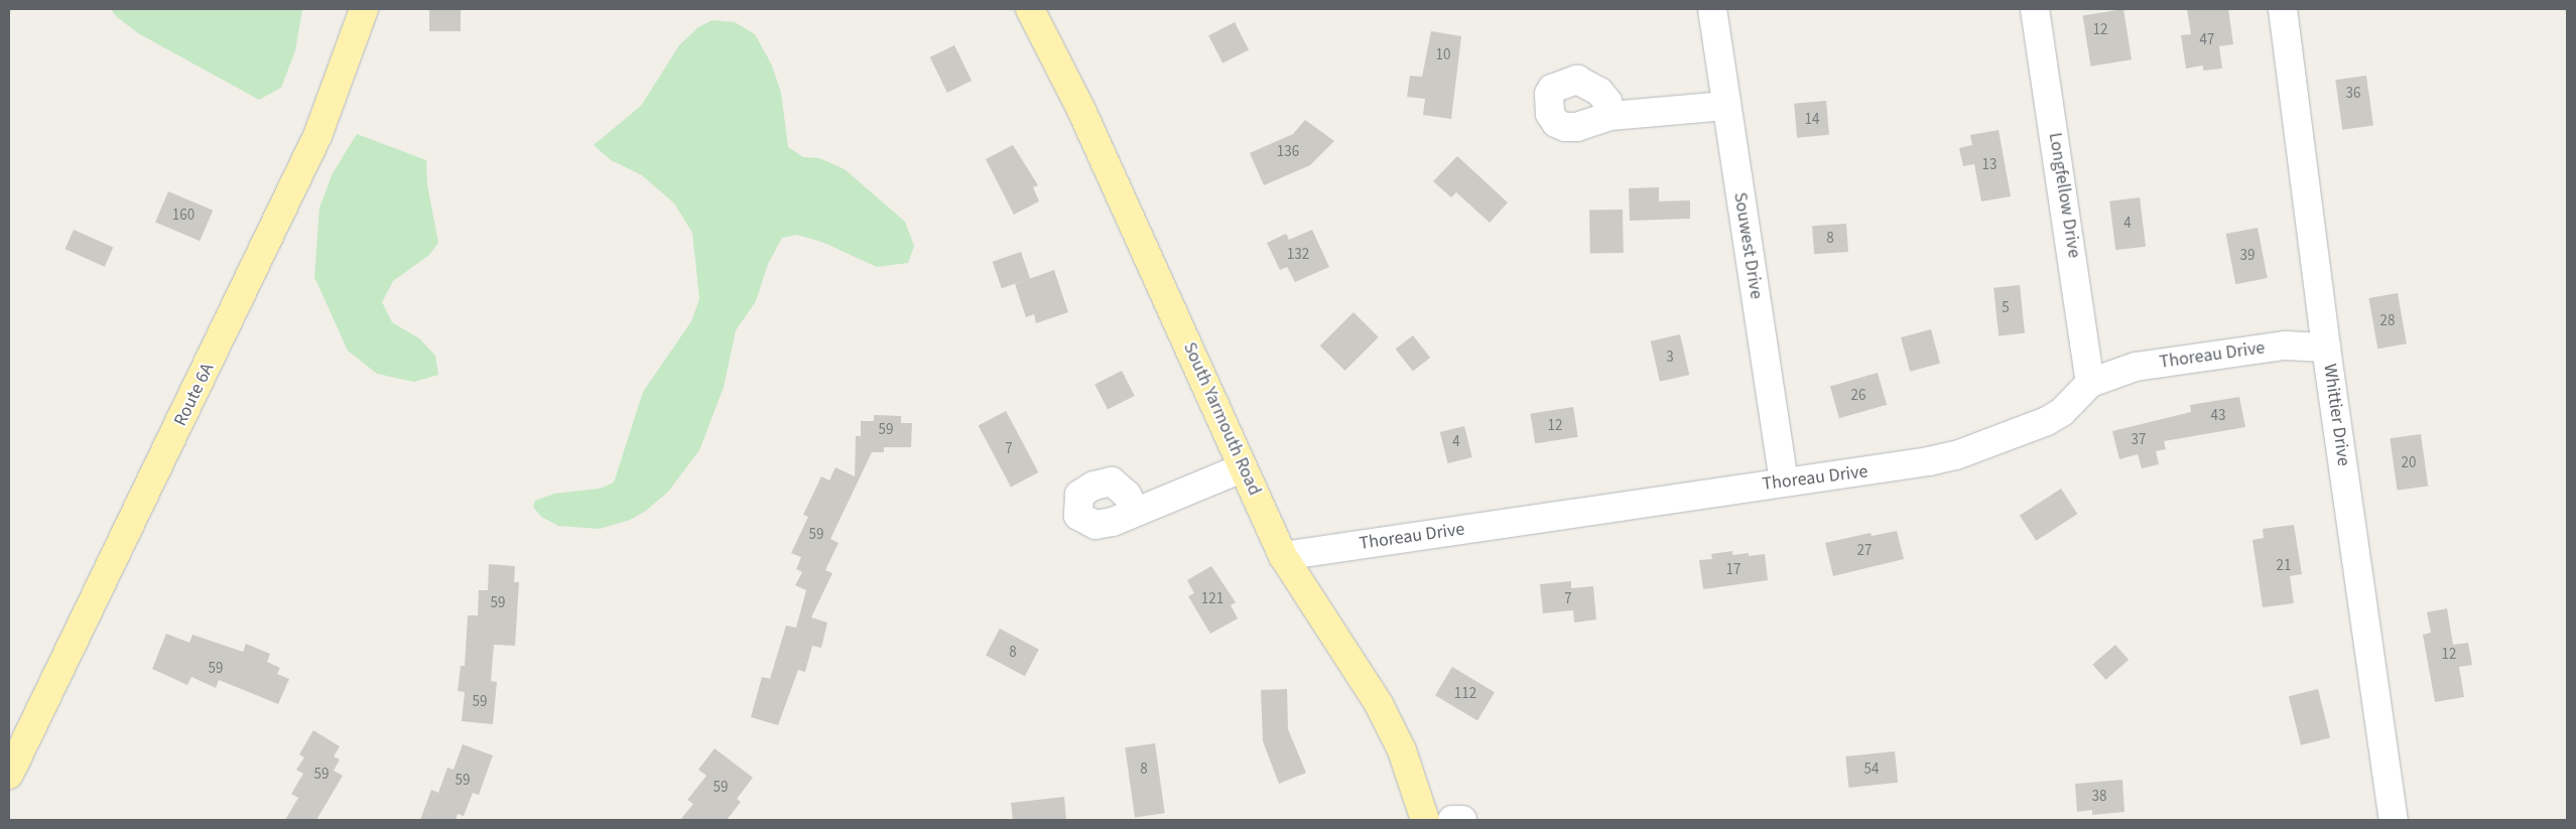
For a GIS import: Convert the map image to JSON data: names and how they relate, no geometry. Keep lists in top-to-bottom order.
{
  "streets": {
    "main road": ["Route 6A", "South Yarmouth Road"],
    "street": [
      "Longfellow Drive",
      "Souwest Drive",
      "Thoreau Drive",
      "Whittier Drive"
    ]
  },
  "crossings": [
    ["Longfellow Drive", "Thoreau Drive"],
    ["Souwest Drive", "Thoreau Drive"],
    ["Thoreau Drive", "Whittier Drive"],
    ["Thoreau Drive", "South Yarmouth Road"]
  ],
  "house_numbers": [
    "12",
    "47",
    "10",
    "36",
    "14",
    "136",
    "13",
    "160",
    "4",
    "8",
    "132",
    "39",
    "5",
    "28",
    "3",
    "26",
    "43",
    "12",
    "59",
    "37",
    "4",
    "7",
    "20",
    "59",
    "27",
    "21",
    "17",
    "121",
    "7",
    "59",
    "8",
    "12",
    "59",
    "112",
    "59",
    "8",
    "54",
    "59",
    "59",
    "59",
    "38"
  ]
}
